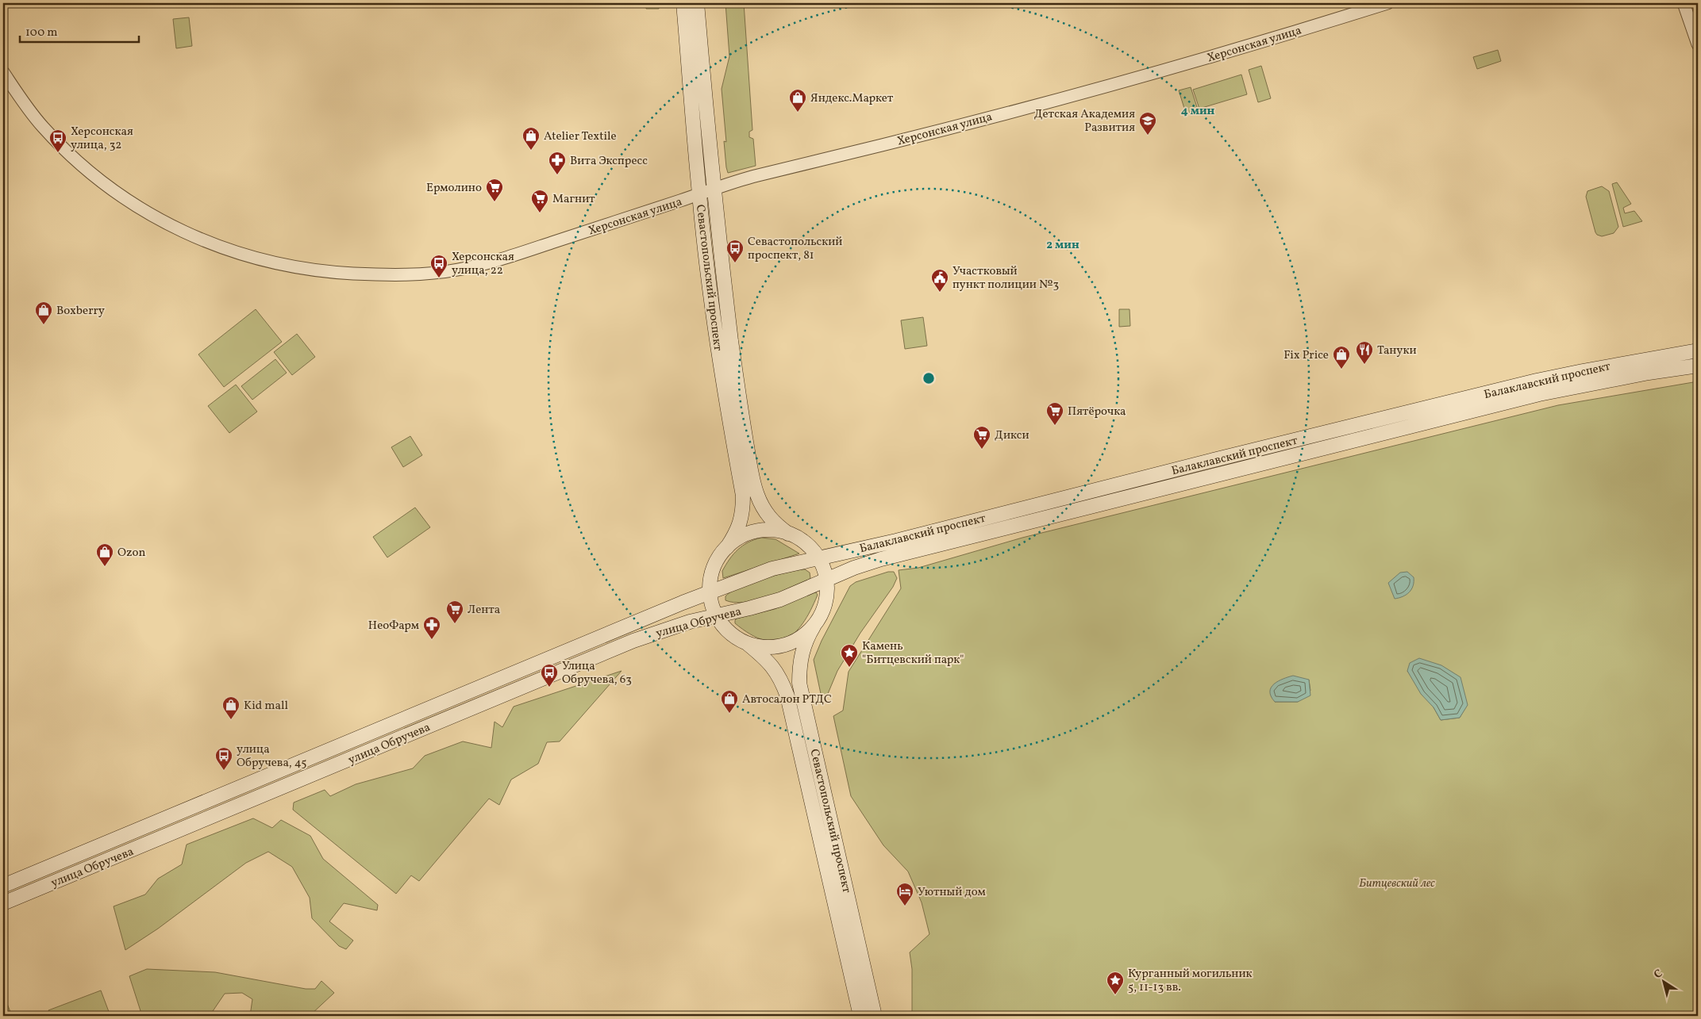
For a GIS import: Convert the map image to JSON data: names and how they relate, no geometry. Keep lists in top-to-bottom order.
{
  "streets": {
    "main road": ["Севастопольский проспект", "Балаклавский проспект", "улица Обручева"],
    "street": ["Херсонская улица"]
  },
  "crossings": [
    ["Херсонская улица", "Севастопольский проспект"],
    ["Севастопольский проспект", "Балаклавский проспект"],
    ["Севастопольский проспект", "улица Обручева"],
    ["Балаклавский проспект", "улица Обручева"]
  ],
  "parks": ["Битцевский лес"],
  "places": {
    "shop": [
      "Яндекс.Маркет",
      "Atelier Textile",
      "Boxberry",
      "Fix Price",
      "Ozon",
      "Автосалон РТДС",
      "Kid mall"
    ],
    "school or university": ["Детская Академия Развития"],
    "bus stop": [
      "Херсонская улица, 32",
      "Севастопольский проспект, 81",
      "Херсонская улица, 22",
      "Улица Обручева, 63",
      "улица Обручева, 45"
    ],
    "pharmacy": ["Вита Экспресс", "НеоФарм"],
    "supermarket": [
      "Ермолино",
      "Магнит",
      "Пятёрочка",
      "Дикси",
      "Лента"
    ],
    "public building": ["Участковый пункт полиции №3"],
    "restaurant": ["Тануки"],
    "place": ["Камень \"Битцевский парк\"", "Курганный могильник 5, 11-13 вв."],
    "hotel": ["Уютный дом"]
  },
  "scale_bar": "100 m",
  "north": "top left",
  "rings": ["4 мин", "2 мин"]
}
